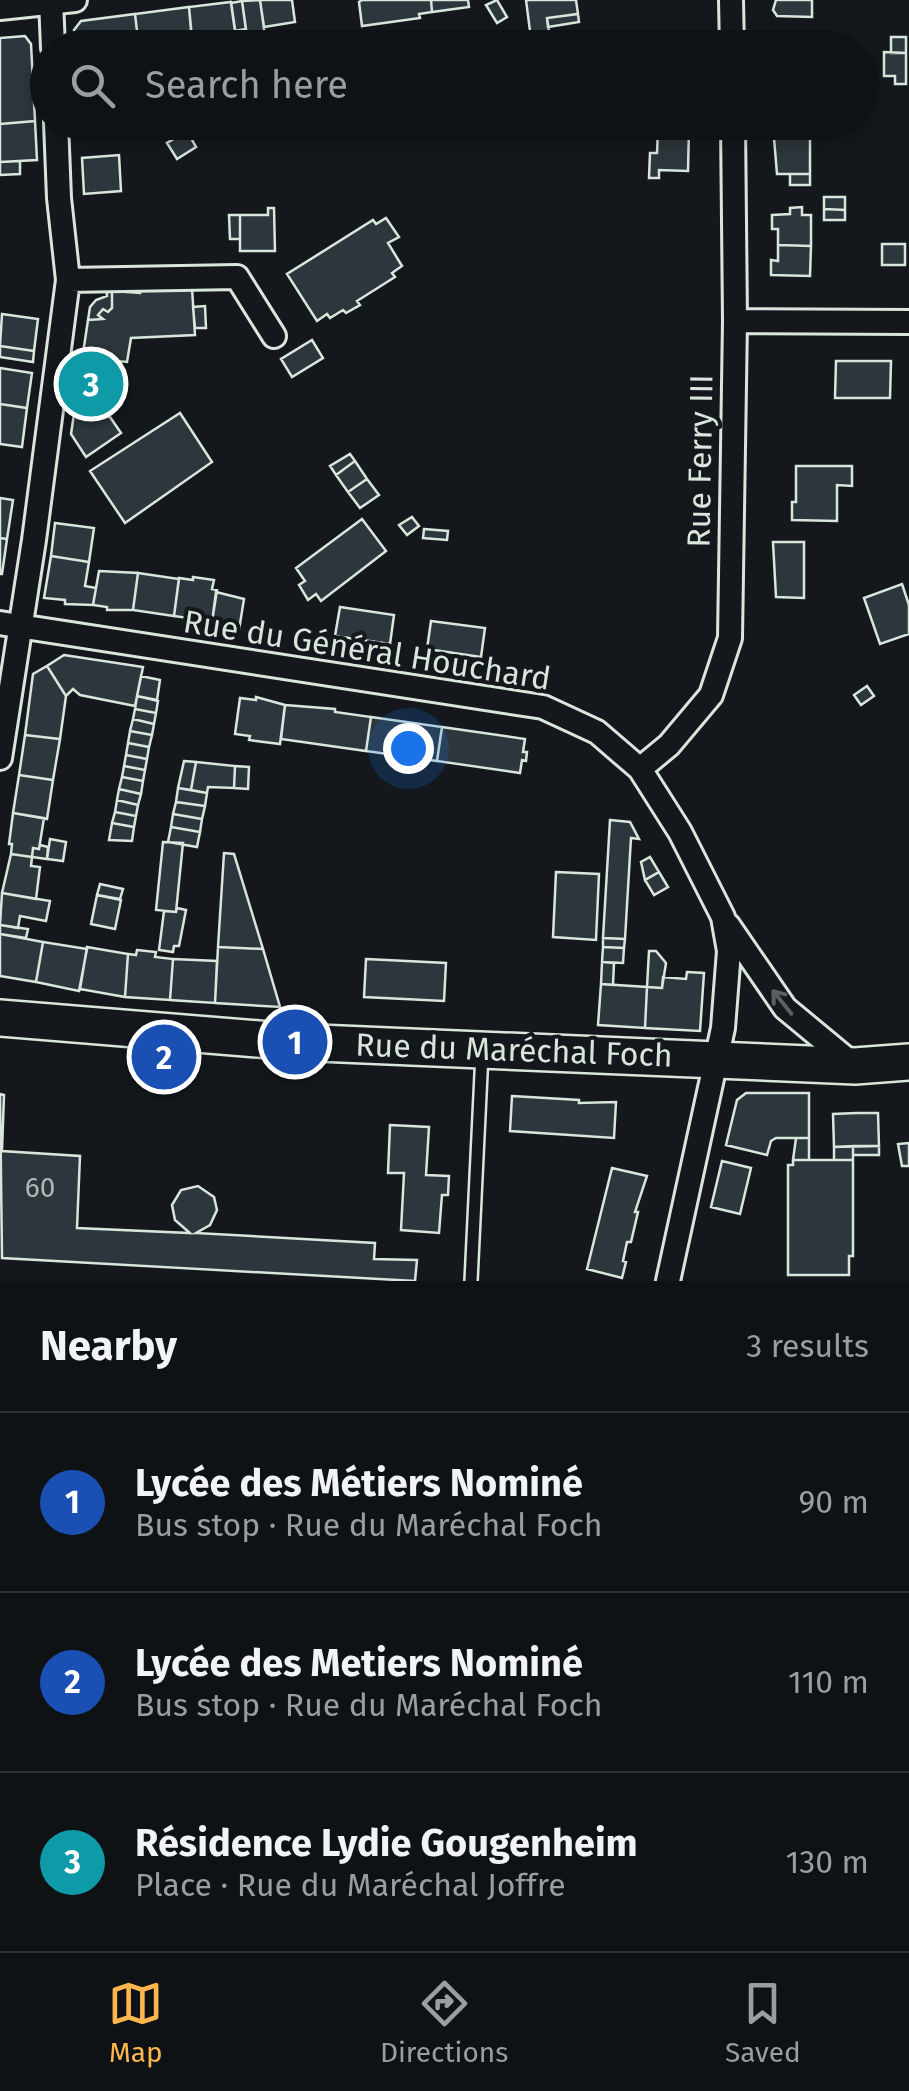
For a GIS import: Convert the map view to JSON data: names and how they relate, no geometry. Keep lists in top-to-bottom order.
{
  "streets": {
    "main road": ["Rue du Maréchal Foch"],
    "street": ["Rue Ferry III", "Rue du Général Houchard"]
  },
  "crossings": [
    ["Rue Ferry III", "Rue du Général Houchard"],
    ["Rue du Général Houchard", "Rue du Maréchal Foch"]
  ],
  "house_numbers": ["60"],
  "page": {
    "search": "Search here",
    "pins": ["3", "1", "2"],
    "heading": ["Nearby", "3 results"],
    "list": [
      {
        "mark": "1",
        "name": "Lycée des Métiers Nominé",
        "note": "Bus stop · Rue du Maréchal Foch",
        "value": "90 m"
      },
      {
        "mark": "2",
        "name": "Lycée des Metiers Nominé",
        "note": "Bus stop · Rue du Maréchal Foch",
        "value": "110 m"
      },
      {
        "mark": "3",
        "name": "Résidence Lydie Gougenheim",
        "note": "Place · Rue du Maréchal Joffre",
        "value": "130 m"
      }
    ],
    "nav": ["Map", "Directions", "Saved"]
  }
}
